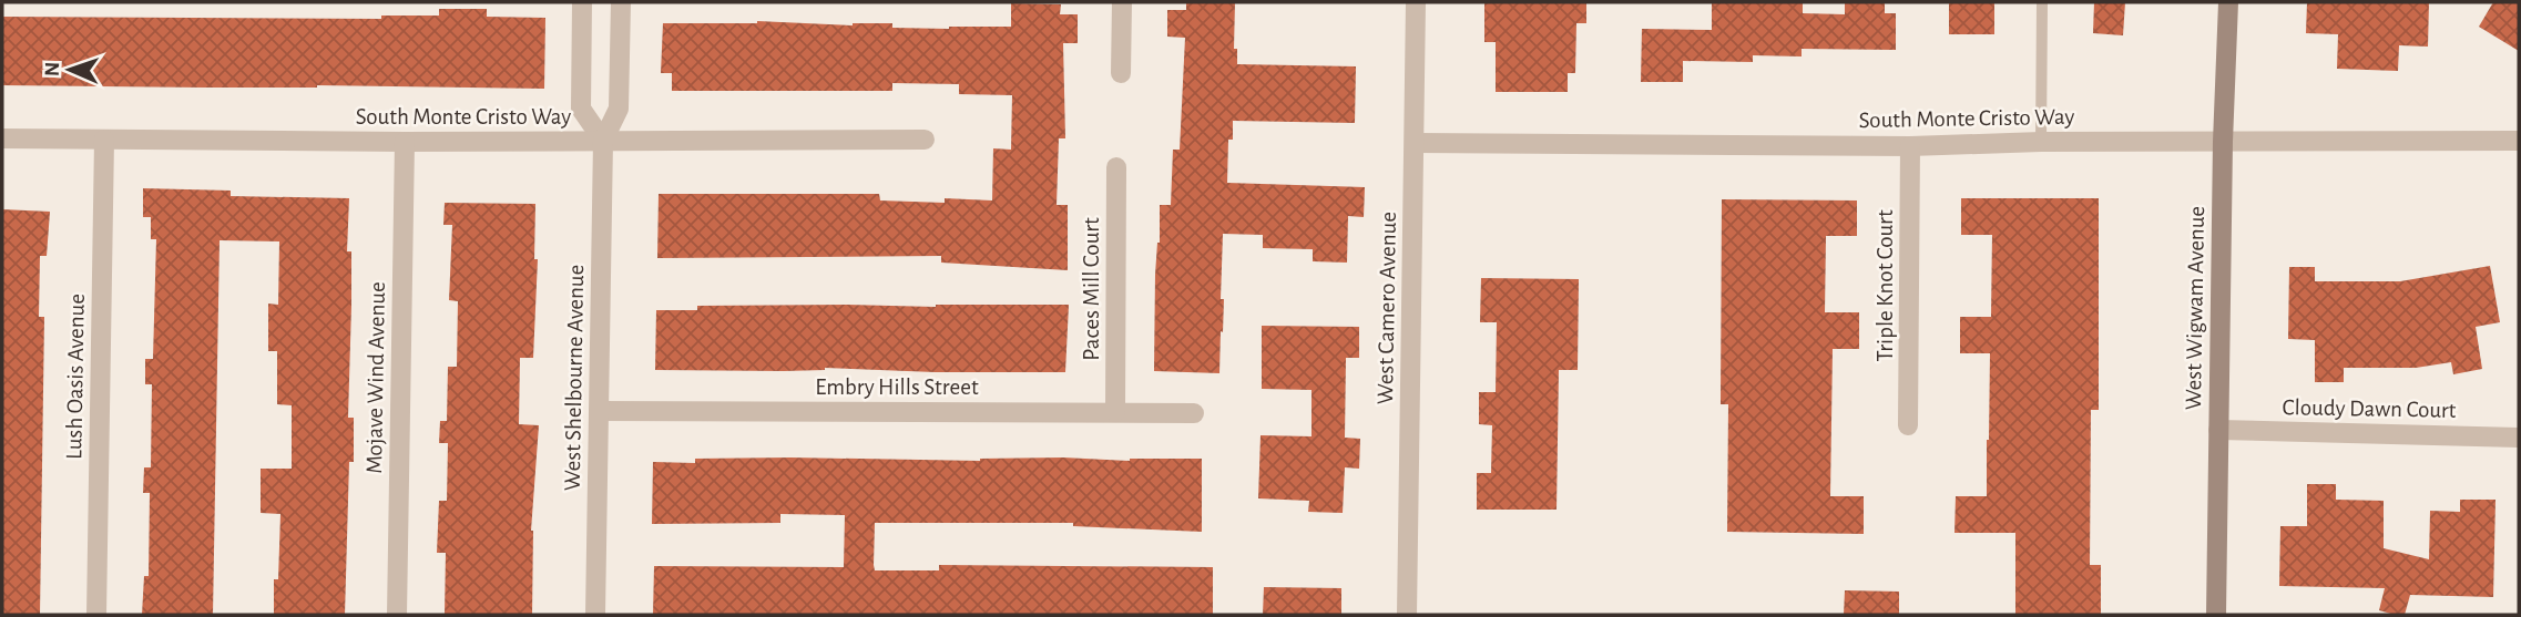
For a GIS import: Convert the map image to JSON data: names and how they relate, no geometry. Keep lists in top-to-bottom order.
{
  "streets": {
    "street": [
      "South Monte Cristo Way",
      "Triple Knot Court",
      "Paces Mill Court",
      "West Camero Avenue",
      "West Wigwam Avenue",
      "Lush Oasis Avenue",
      "Mojave Wind Avenue",
      "West Shelbourne Avenue",
      "Embry Hills Street",
      "Cloudy Dawn Court"
    ]
  },
  "crossings": [
    ["South Monte Cristo Way", "Triple Knot Court"],
    ["South Monte Cristo Way", "West Camero Avenue"],
    ["South Monte Cristo Way", "West Wigwam Avenue"],
    ["South Monte Cristo Way", "Lush Oasis Avenue"],
    ["South Monte Cristo Way", "Mojave Wind Avenue"],
    ["South Monte Cristo Way", "West Shelbourne Avenue"],
    ["Paces Mill Court", "Embry Hills Street"],
    ["West Wigwam Avenue", "Cloudy Dawn Court"],
    ["West Shelbourne Avenue", "Embry Hills Street"]
  ],
  "north": "left"
}
